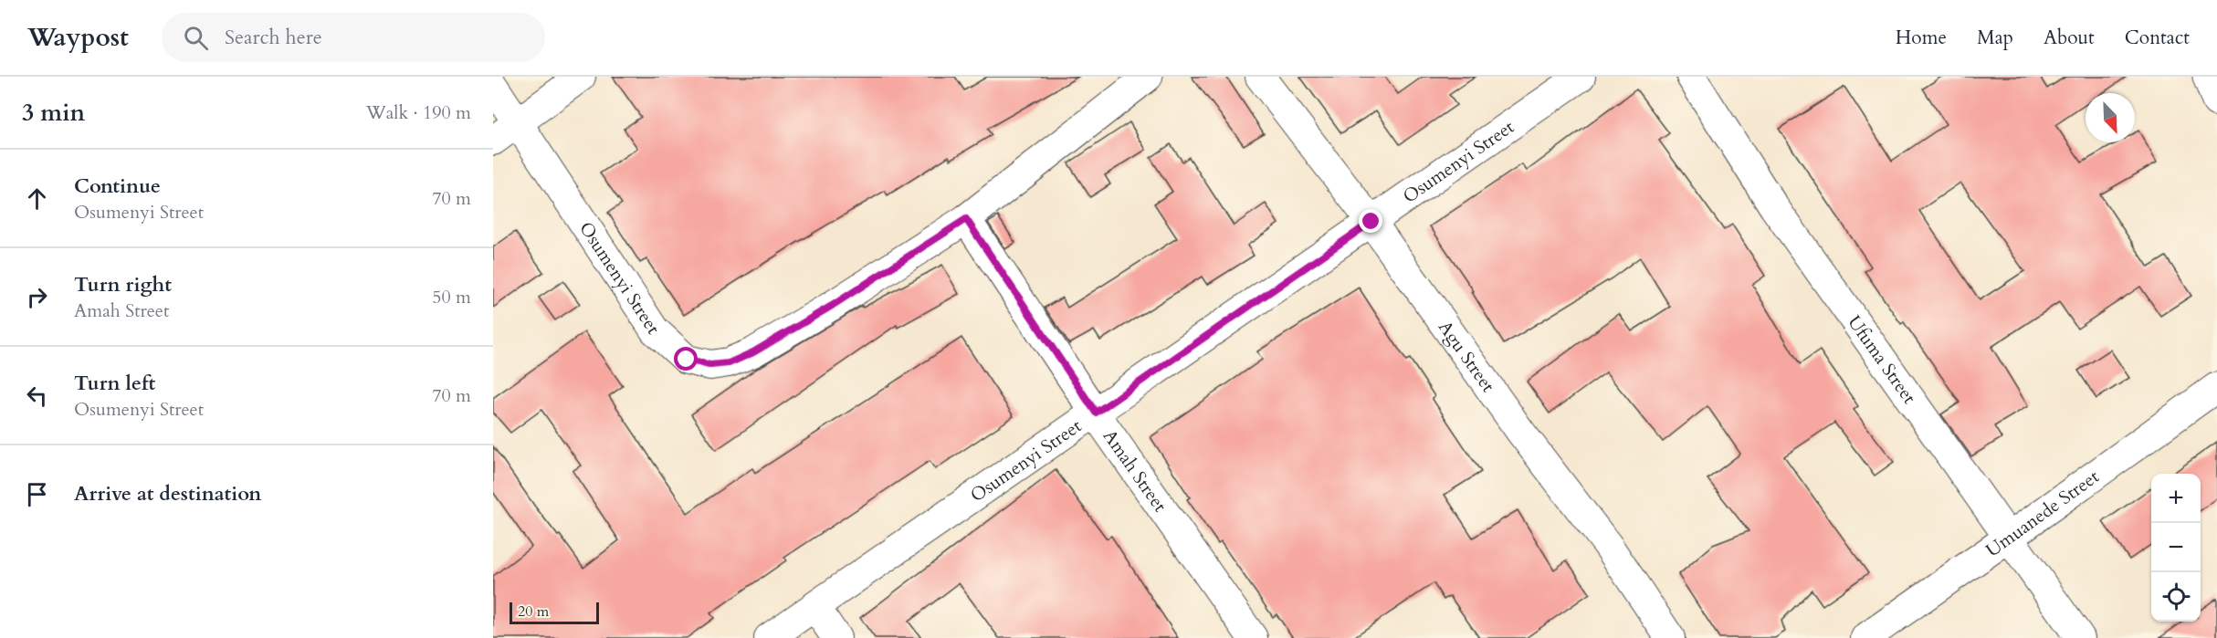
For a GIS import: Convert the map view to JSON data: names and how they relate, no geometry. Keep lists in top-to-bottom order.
{
  "streets": {
    "street": [
      "Osumenyi Street",
      "Agu Street",
      "Ufuma Street",
      "Amah Street",
      "Umuanede Street"
    ]
  },
  "crossings": [
    ["Osumenyi Street", "Agu Street"],
    ["Osumenyi Street", "Amah Street"],
    ["Ufuma Street", "Umuanede Street"]
  ],
  "scale_bar": "20 m",
  "north": "bottom right",
  "page": {
    "header": "Waypost",
    "search": "Search here",
    "nav": [
      "Home",
      "Map",
      "About",
      "Contact"
    ],
    "heading": ["3 min", "Walk · 190 m"],
    "list": [
      ["Continue", "Osumenyi Street", "70 m"],
      ["Turn right", "Amah Street", "50 m"],
      ["Turn left", "Osumenyi Street", "70 m"],
      "Arrive at destination"
    ],
    "map_buttons": ["+", "−"],
    "scale": "20 m"
  }
}
